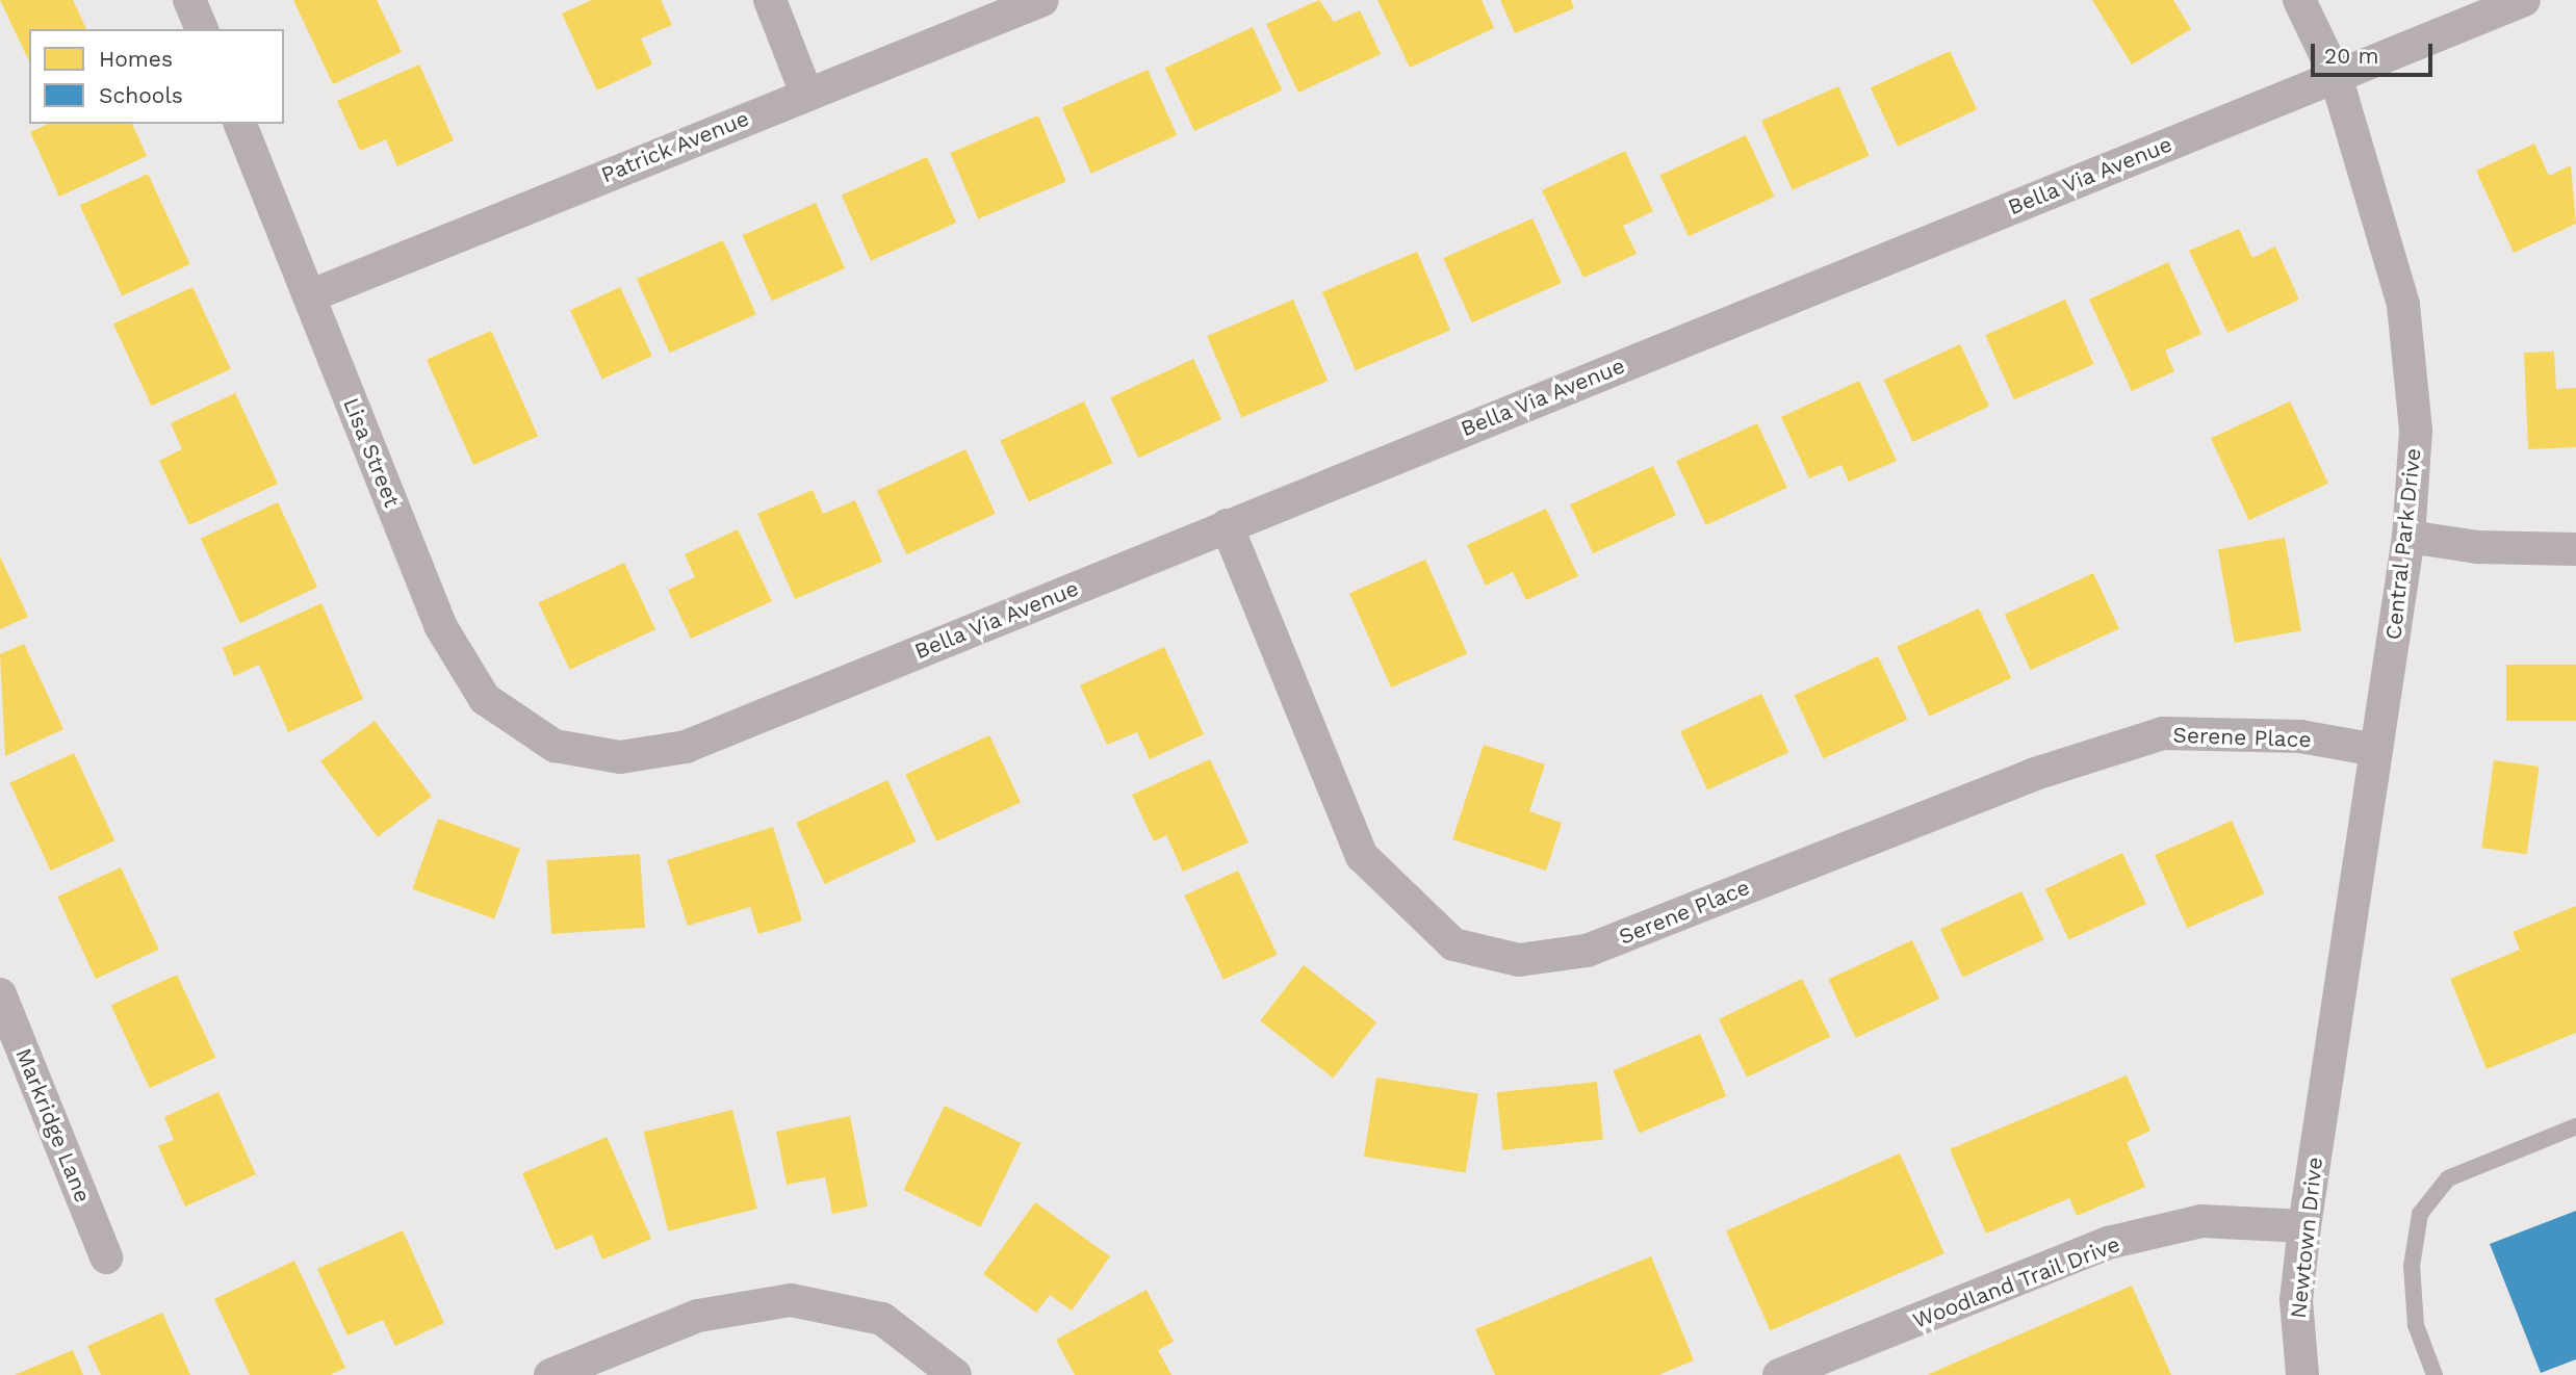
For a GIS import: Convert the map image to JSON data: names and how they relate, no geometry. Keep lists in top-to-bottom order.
{
  "streets": {
    "street": [
      "Patrick Avenue",
      "Bella Via Avenue",
      "Lisa Street",
      "Central Park Drive",
      "Serene Place",
      "Markridge Lane",
      "Newtown Drive",
      "Woodland Trail Drive"
    ]
  },
  "crossings": [
    ["Patrick Avenue", "Lisa Street"],
    ["Bella Via Avenue", "Lisa Street"],
    ["Bella Via Avenue", "Central Park Drive"],
    ["Bella Via Avenue", "Serene Place"],
    ["Central Park Drive", "Serene Place"],
    ["Central Park Drive", "Newtown Drive"],
    ["Newtown Drive", "Woodland Trail Drive"]
  ],
  "legend": ["Homes", "Schools"],
  "scale_bar": "20 m"
}
